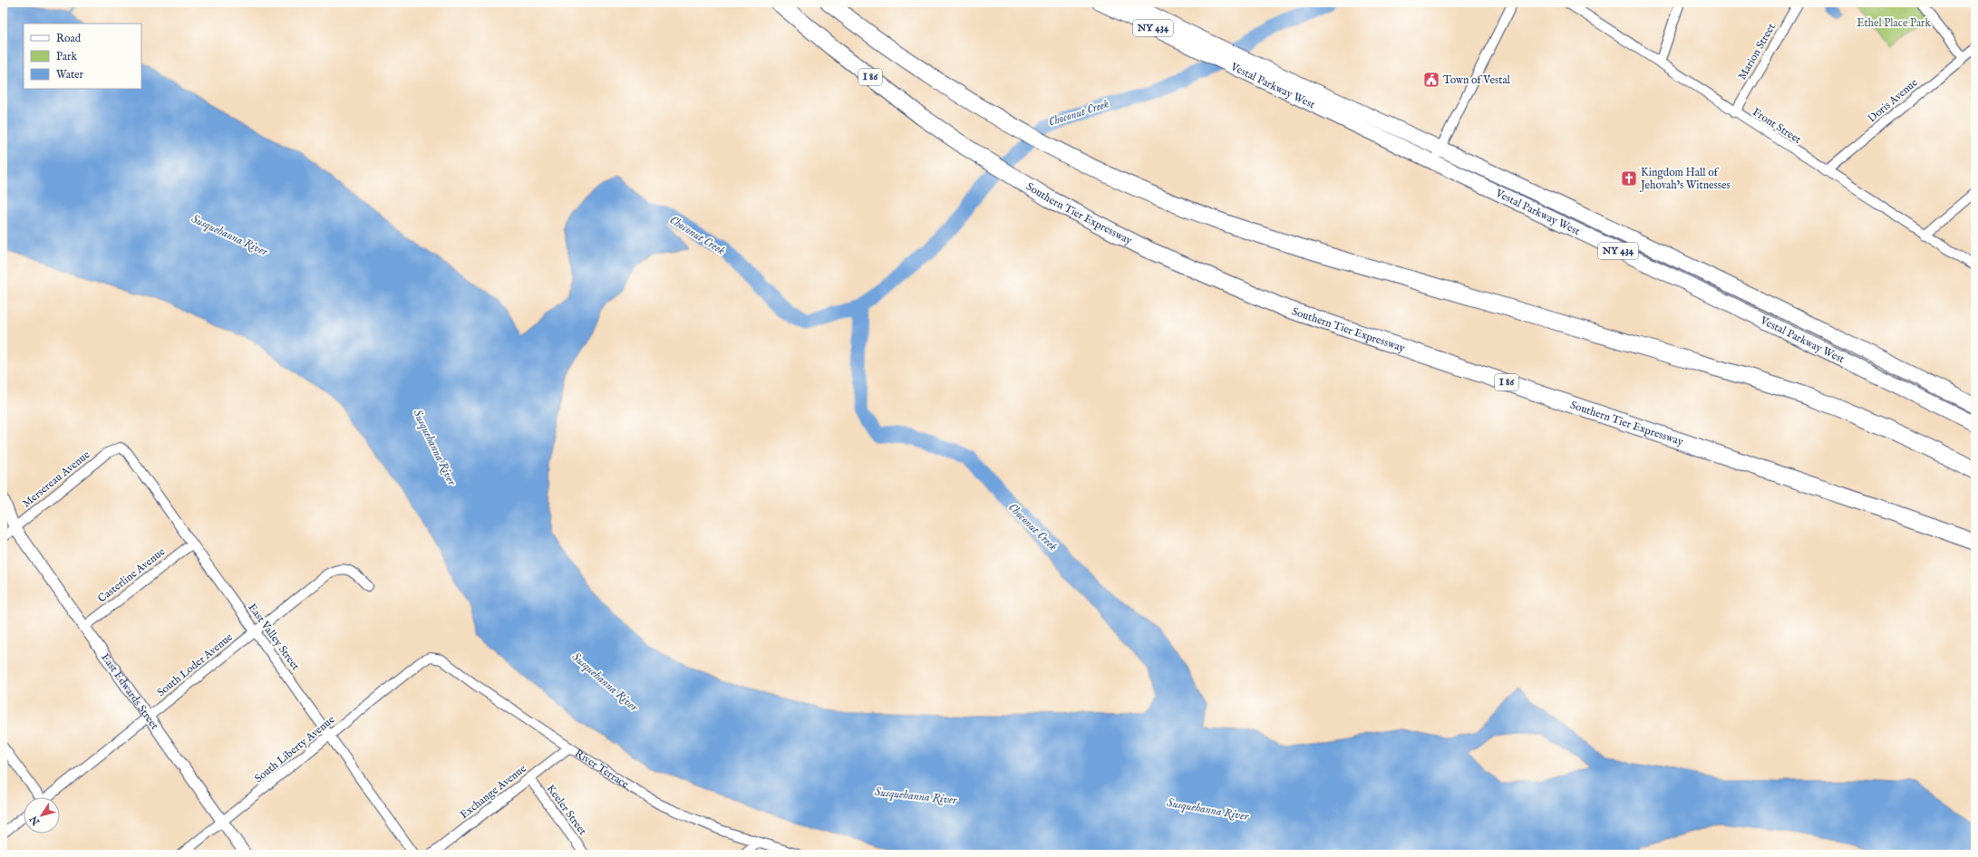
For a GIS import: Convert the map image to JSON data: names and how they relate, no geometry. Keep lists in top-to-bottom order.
{
  "streets": {
    "highway": ["I 86", "Southern Tier Expressway"],
    "main road": ["NY 434", "Vestal Parkway West"],
    "street": [
      "Marion Street",
      "Doris Avenue",
      "Front Street",
      "Mersereau Avenue",
      "Casterline Avenue",
      "East Valley Street",
      "South Loder Avenue",
      "East Edwards Street",
      "South Liberty Avenue",
      "River Terrace",
      "Exchange Avenue",
      "Keeler Street"
    ]
  },
  "crossings": [
    ["Marion Street", "Front Street"],
    ["Doris Avenue", "Front Street"],
    ["Mersereau Avenue", "East Valley Street"],
    ["Mersereau Avenue", "East Edwards Street"],
    ["Casterline Avenue", "East Valley Street"],
    ["Casterline Avenue", "East Edwards Street"],
    ["East Valley Street", "South Loder Avenue"],
    ["East Valley Street", "South Liberty Avenue"],
    ["South Loder Avenue", "East Edwards Street"],
    ["East Edwards Street", "South Liberty Avenue"],
    ["South Liberty Avenue", "River Terrace"],
    ["River Terrace", "Exchange Avenue"],
    ["Exchange Avenue", "Keeler Street"]
  ],
  "water": ["Choconut Creek", "Susquehanna River"],
  "parks": ["Ethel Place Park"],
  "places": {
    "public building": ["Town of Vestal"],
    "church": ["Kingdom Hall of Jehovah’s Witnesses"]
  },
  "legend": ["Road", "Park", "Water"],
  "north": "bottom left"
}
